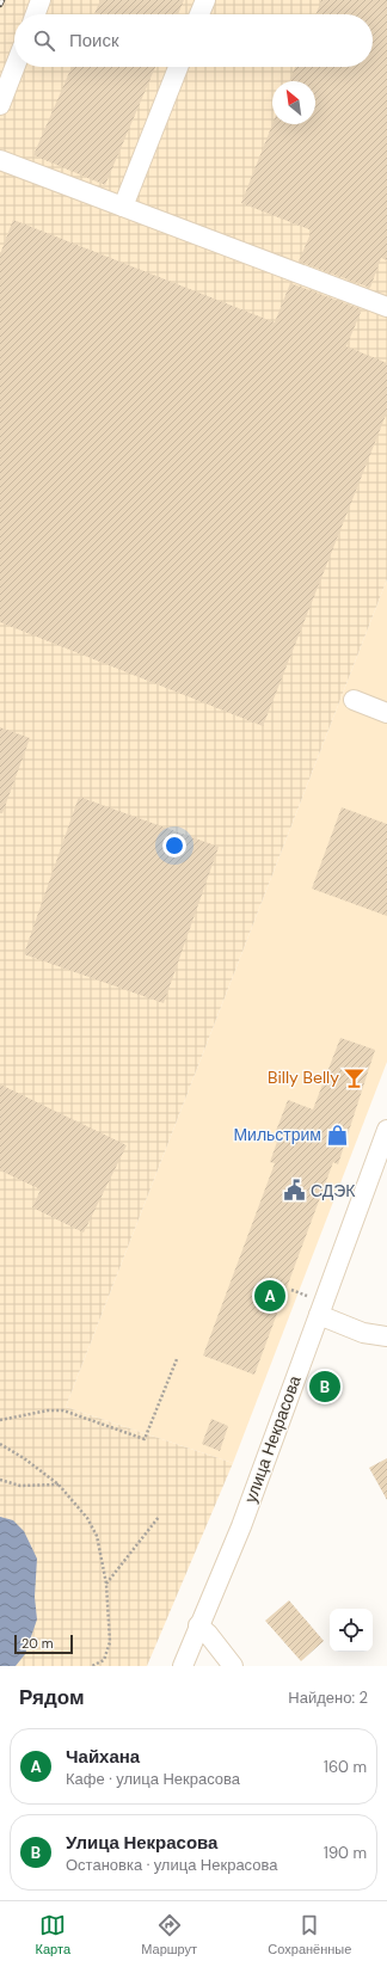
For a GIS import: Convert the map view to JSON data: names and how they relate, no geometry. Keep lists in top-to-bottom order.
{
  "streets": {
    "street": ["улица Некрасова"]
  },
  "places": {
    "bar": ["Billy Belly"],
    "shop": ["Мильстрим"],
    "public building": ["СДЭК"]
  },
  "scale_bar": "20 m",
  "north": "top left",
  "page": {
    "search": "Поиск",
    "pins": ["A", "B"],
    "scale": "20 m",
    "heading": ["Рядом", "Найдено: 2"],
    "list": [
      {
        "mark": "A",
        "name": "Чайхана",
        "note": "Кафе · улица Некрасова",
        "value": "160 m"
      },
      {
        "mark": "B",
        "name": "Улица Некрасова",
        "note": "Остановка · улица Некрасова",
        "value": "190 m"
      }
    ],
    "nav": ["Карта", "Маршрут", "Сохранённые"]
  }
}
